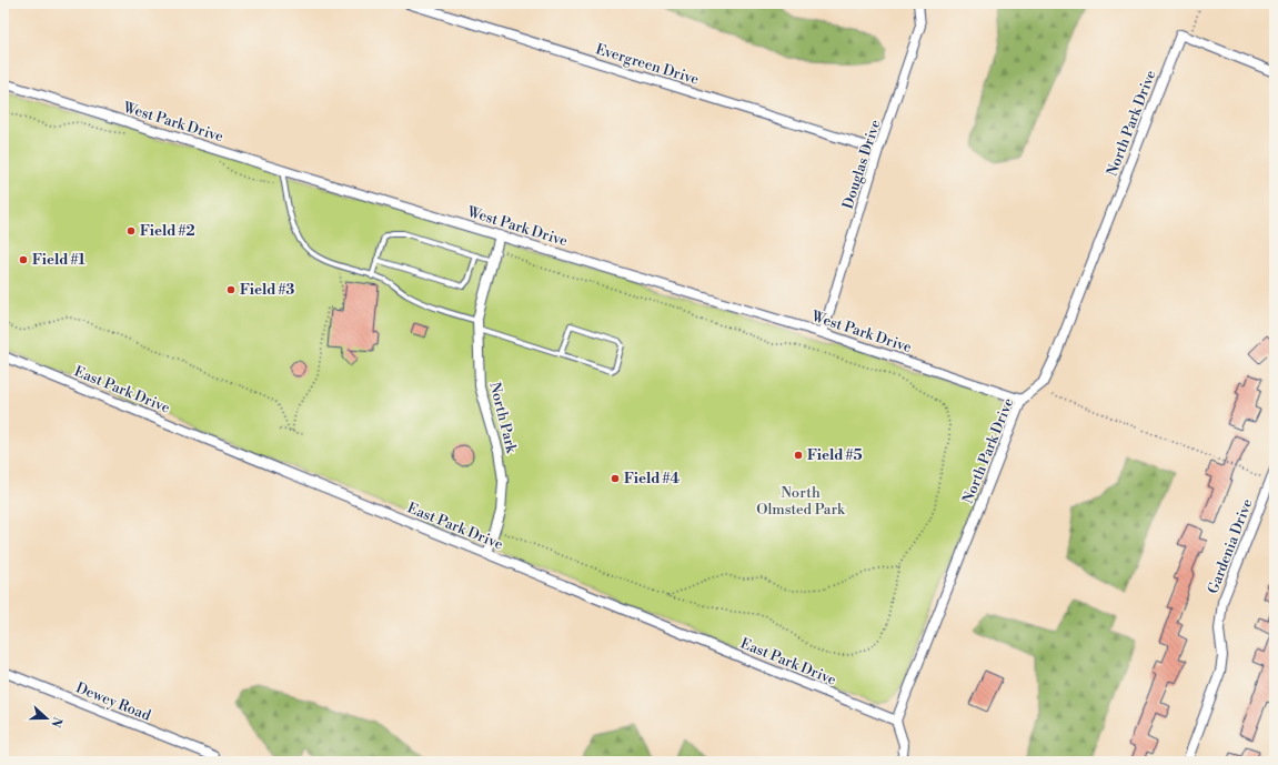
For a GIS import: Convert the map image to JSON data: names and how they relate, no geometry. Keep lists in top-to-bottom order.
{
  "streets": {
    "street": [
      "Evergreen Drive",
      "West Park Drive",
      "North Park Drive",
      "Douglas Drive",
      "East Park Drive",
      "North Park",
      "Gardenia Drive",
      "Dewey Road"
    ]
  },
  "crossings": [
    ["Evergreen Drive", "Douglas Drive"],
    ["West Park Drive", "North Park Drive"],
    ["West Park Drive", "Douglas Drive"],
    ["West Park Drive", "North Park"],
    ["North Park Drive", "East Park Drive"],
    ["East Park Drive", "North Park"]
  ],
  "parks": ["North Olmsted Park"],
  "places": [
    "Field #2",
    "Field #1",
    "Field #3",
    "Field #5",
    "Field #4"
  ],
  "north": "right"
}
